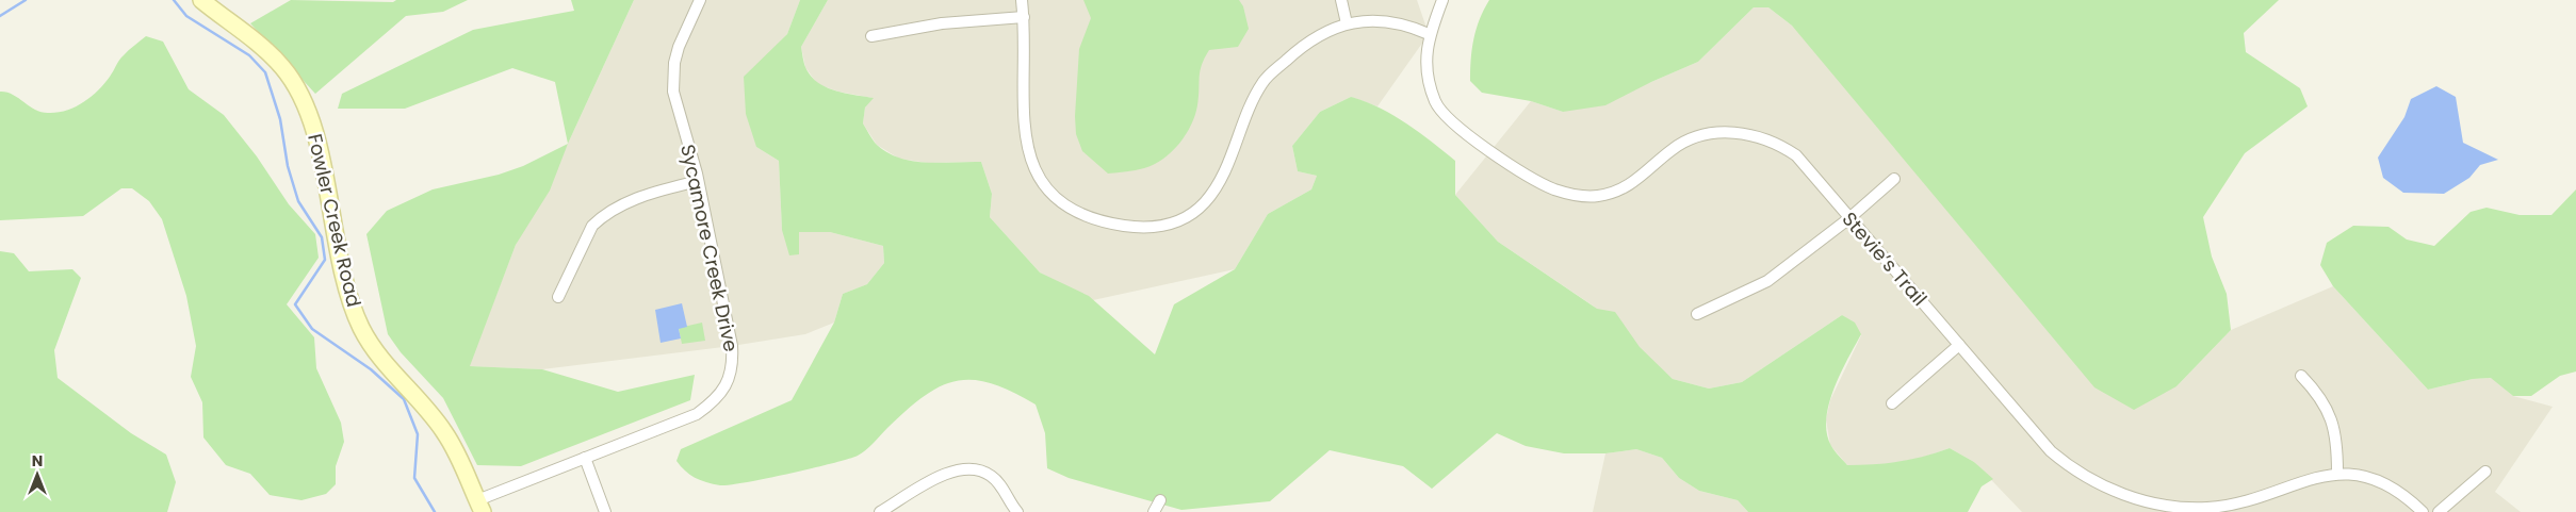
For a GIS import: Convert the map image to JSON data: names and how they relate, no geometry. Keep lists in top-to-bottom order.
{
  "streets": {
    "main road": ["Fowler Creek Road"],
    "street": ["Sycamore Creek Drive", "Stevie’s Trail"]
  },
  "crossings": [
    ["Fowler Creek Road", "Sycamore Creek Drive"]
  ],
  "north": "top"
}
